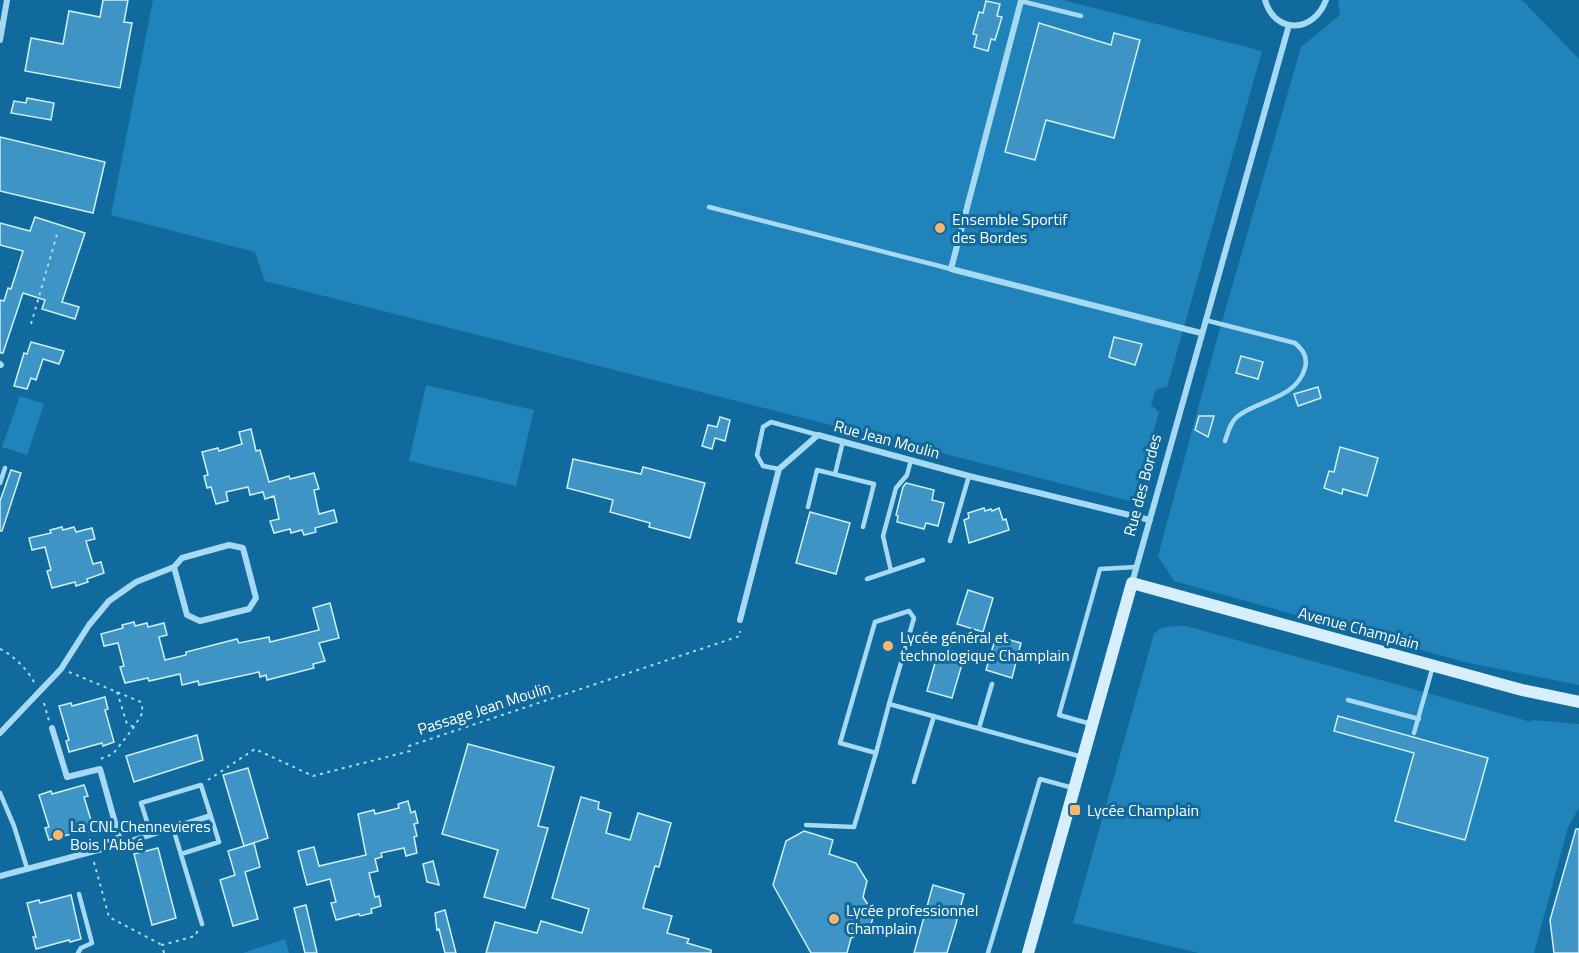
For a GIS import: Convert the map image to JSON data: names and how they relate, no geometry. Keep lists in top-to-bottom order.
{
  "streets": {
    "street": ["Rue Jean Moulin", "Rue des Bordes", "Avenue Champlain"],
    "path": ["Passage Jean Moulin"]
  },
  "crossings": [
    ["Rue Jean Moulin", "Rue des Bordes"],
    ["Rue des Bordes", "Avenue Champlain"]
  ],
  "places": {
    "other": [
      "Ensemble Sportif des Bordes",
      "Lycée général et technologique Champlain",
      "La CNL Chennevieres Bois l'Abbé",
      "Lycée professionnel Champlain"
    ],
    "transit": ["Lycée Champlain"]
  }
}
